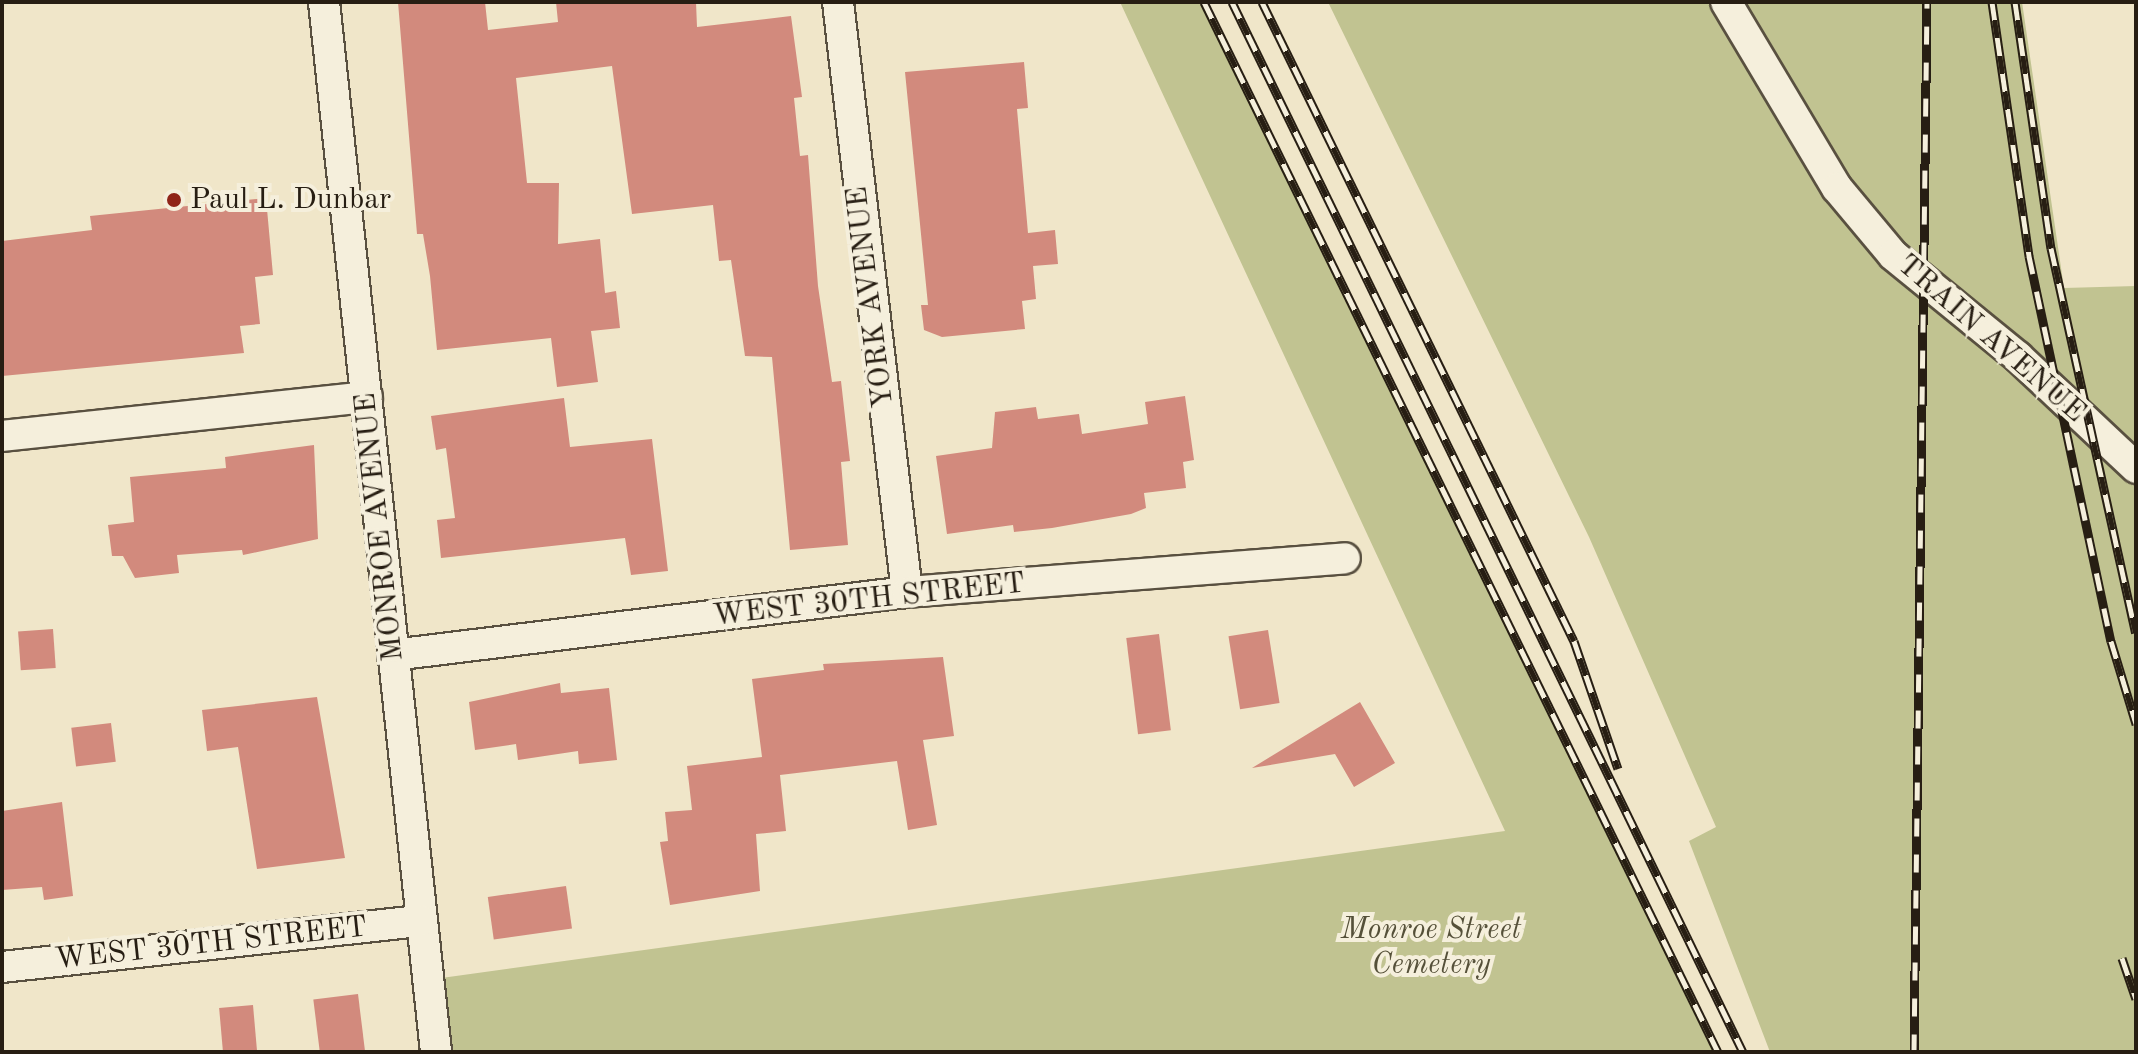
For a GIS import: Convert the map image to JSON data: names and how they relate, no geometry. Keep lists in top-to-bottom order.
{
  "streets": {
    "street": [
      "YORK AVENUE",
      "TRAIN AVENUE",
      "MONROE AVENUE",
      "WEST 30TH STREET"
    ]
  },
  "crossings": [
    ["YORK AVENUE", "WEST 30TH STREET"],
    ["MONROE AVENUE", "WEST 30TH STREET"]
  ],
  "parks": ["Monroe Street Cemetery"],
  "places": ["Paul L. Dunbar"]
}
